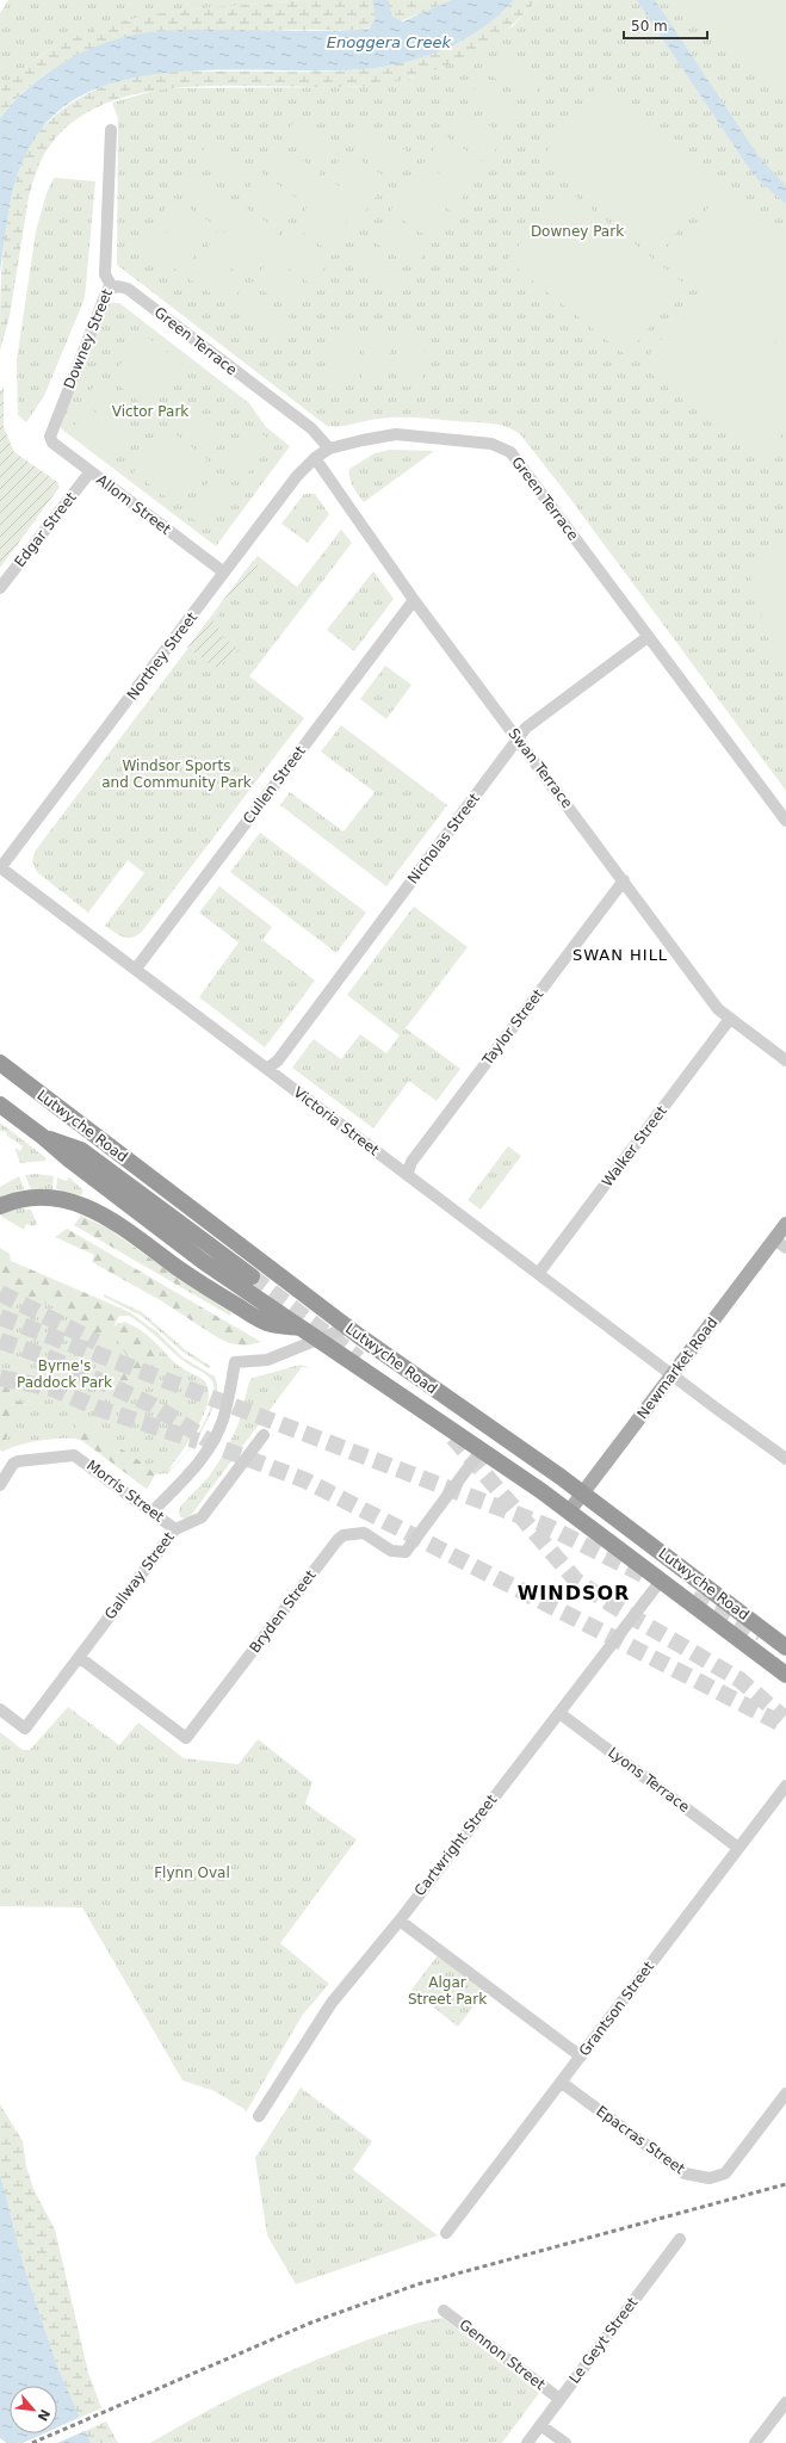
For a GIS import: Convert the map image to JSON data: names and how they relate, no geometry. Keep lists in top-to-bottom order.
{
  "streets": {
    "highway": ["Lutwyche Road"],
    "main road": ["Newmarket Road"],
    "street": [
      "Downey Street",
      "Green Terrace",
      "Allom Street",
      "Edgar Street",
      "Northey Street",
      "Swan Terrace",
      "Cullen Street",
      "Nicholas Street",
      "Taylor Street",
      "Victoria Street",
      "Walker Street",
      "Morris Street",
      "Gallway Street",
      "Bryden Street",
      "Lyons Terrace",
      "Cartwright Street",
      "Grantson Street",
      "Epacras Street",
      "Le Geyt Street",
      "Gennon Street"
    ]
  },
  "crossings": [
    ["Downey Street", "Green Terrace"],
    ["Downey Street", "Allom Street"],
    ["Green Terrace", "Northey Street"],
    ["Green Terrace", "Nicholas Street"],
    ["Allom Street", "Edgar Street"],
    ["Allom Street", "Northey Street"],
    ["Northey Street", "Swan Terrace"],
    ["Northey Street", "Victoria Street"],
    ["Swan Terrace", "Cullen Street"],
    ["Swan Terrace", "Nicholas Street"],
    ["Swan Terrace", "Taylor Street"],
    ["Swan Terrace", "Walker Street"],
    ["Cullen Street", "Victoria Street"],
    ["Nicholas Street", "Victoria Street"],
    ["Taylor Street", "Victoria Street"],
    ["Victoria Street", "Walker Street"],
    ["Victoria Street", "Newmarket Road"],
    ["Lutwyche Road", "Newmarket Road"],
    ["Lutwyche Road", "Bryden Street"],
    ["Lutwyche Road", "Cartwright Street"],
    ["Morris Street", "Gallway Street"],
    ["Gallway Street", "Bryden Street"],
    ["Lyons Terrace", "Cartwright Street"],
    ["Lyons Terrace", "Grantson Street"],
    ["Grantson Street", "Epacras Street"],
    ["Le Geyt Street", "Gennon Street"]
  ],
  "districts": ["SWAN HILL", "WINDSOR"],
  "water": ["Enoggera Creek"],
  "parks": [
    "Downey Park",
    "Victor Park",
    "Windsor Sports and Community Park",
    "Byrne's Paddock Park",
    "Flynn Oval",
    "Algar Street Park"
  ],
  "scale_bar": "50 m",
  "north": "bottom right"
}
